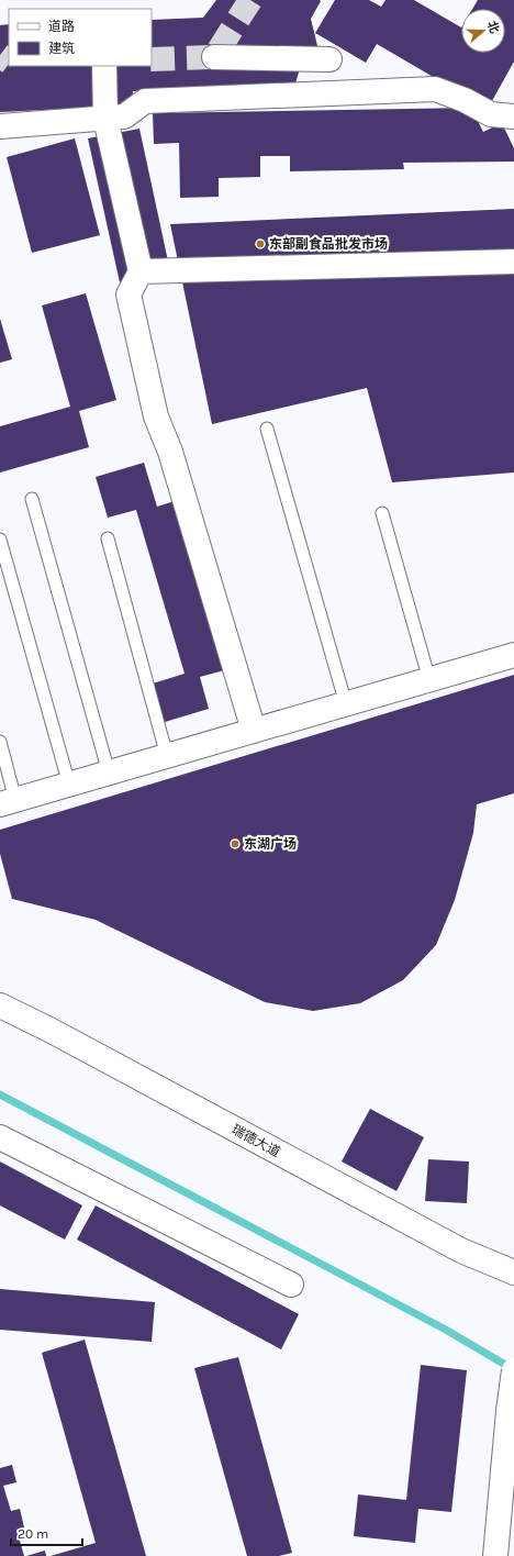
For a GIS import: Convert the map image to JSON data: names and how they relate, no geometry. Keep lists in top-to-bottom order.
{
  "streets": {
    "street": ["瑞德大道"]
  },
  "places": ["东部副食品批发市场", "东湖广场"],
  "legend": ["道路", "建筑"],
  "scale_bar": "20 m",
  "north": "right"
}
